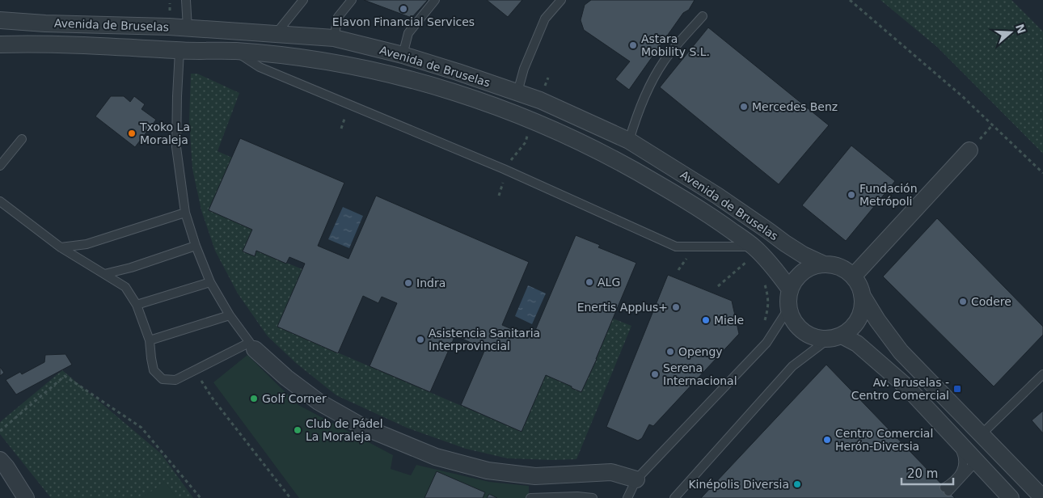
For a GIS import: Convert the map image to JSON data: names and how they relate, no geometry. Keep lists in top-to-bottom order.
{
  "streets": {
    "street": ["Avenida de Bruselas"]
  },
  "places": {
    "other": [
      "Elavon Financial Services",
      "Astara Mobility S.L.",
      "Mercedes Benz",
      "Txoko La Moraleja",
      "Fundación Metrópoli",
      "ALG",
      "Indra",
      "Codere",
      "Enertis Applus+",
      "Miele",
      "Asistencia Sanitaria Interprovincial",
      "Opengy",
      "Serena Internacional",
      "Golf Corner",
      "Club de Pádel La Moraleja",
      "Centro Comercial Herón-Diversia",
      "Kinépolis Diversia"
    ],
    "transit": ["Av. Bruselas - Centro Comercial"]
  },
  "scale_bar": "20 m",
  "north": "right"
}
